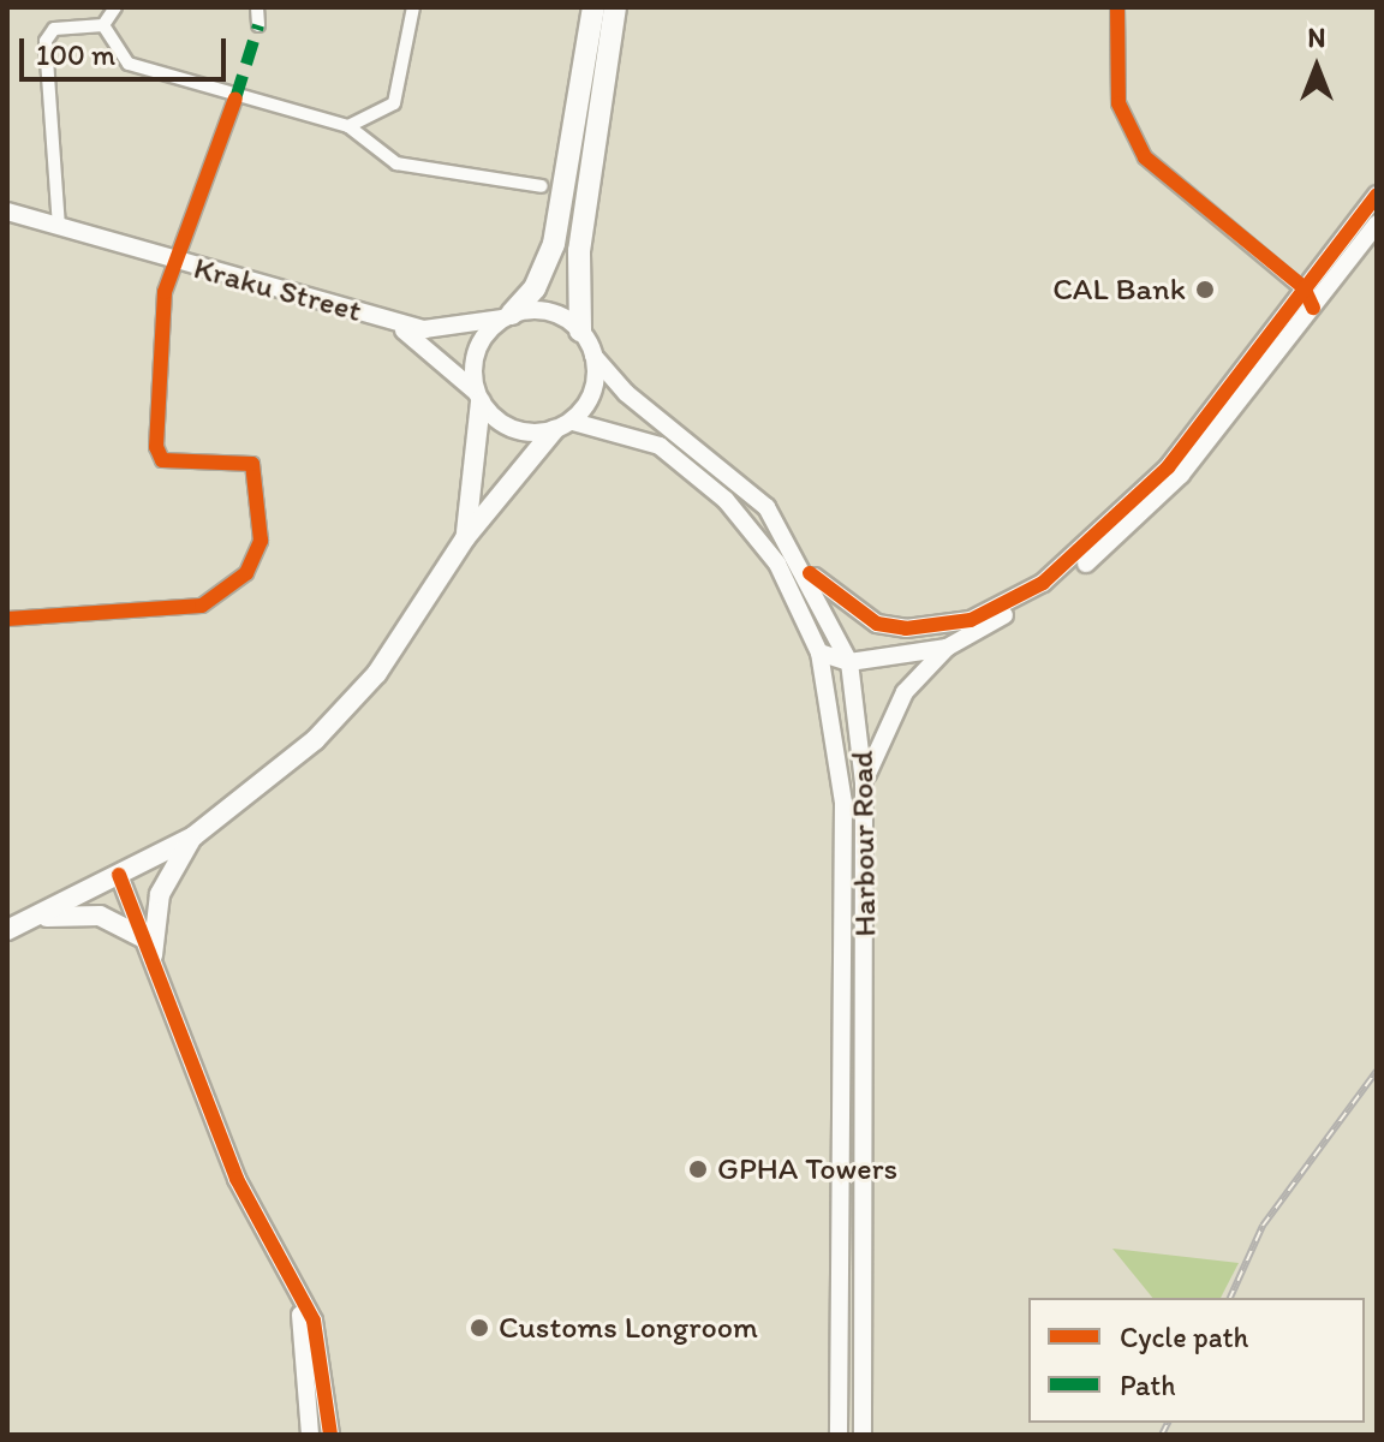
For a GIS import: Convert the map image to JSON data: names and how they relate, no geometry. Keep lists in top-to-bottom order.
{
  "streets": {
    "main road": ["Kraku Street", "Harbour Road"]
  },
  "crossings": [
    ["Kraku Street", "Harbour Road"]
  ],
  "places": ["CAL Bank", "GPHA Towers", "Customs Longroom"],
  "legend": ["Cycle path", "Path"],
  "scale_bar": "100 m",
  "north": "top"
}
